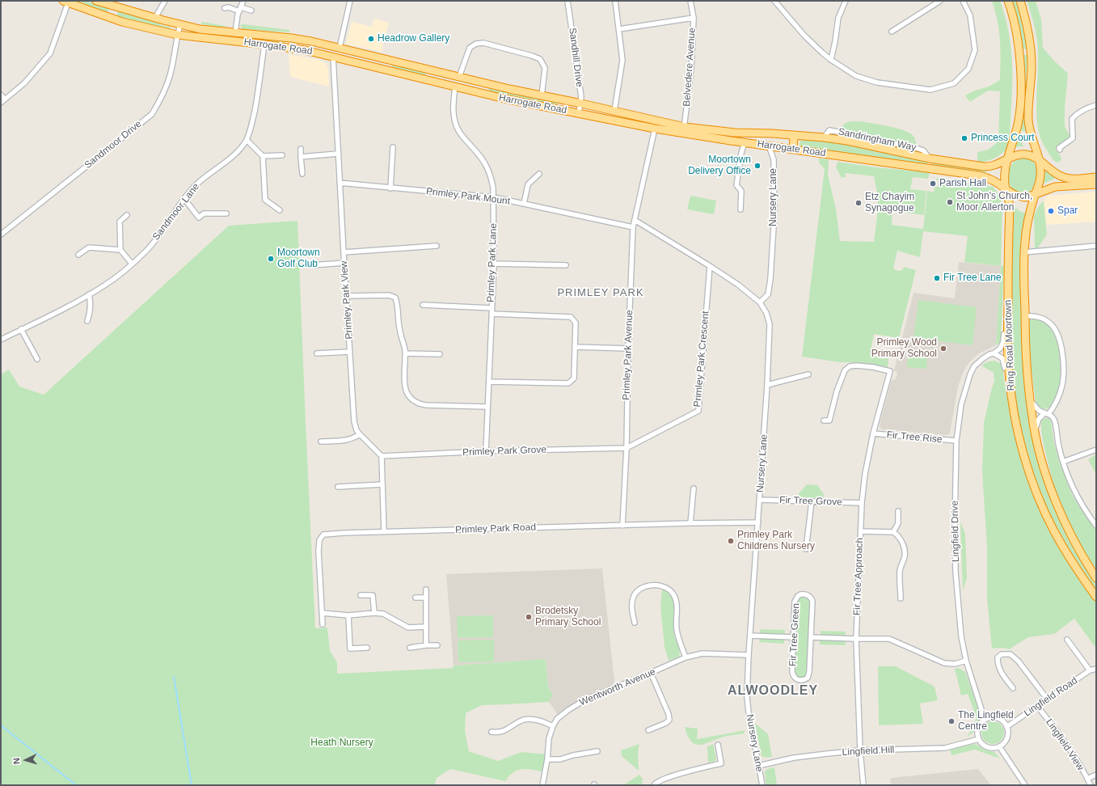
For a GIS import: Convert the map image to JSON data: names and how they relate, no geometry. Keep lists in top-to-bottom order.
{
  "streets": {
    "highway": ["Harrogate Road", "Ring Road Moortown"],
    "street": [
      "Sandhill Drive",
      "Belvedere Avenue",
      "Sandmoor Drive",
      "Primley Park Mount",
      "Nursery Lane",
      "Sandmoor Lane",
      "Primley Park Lane",
      "Primley Park View",
      "Primley Park Avenue",
      "Primley Park Crescent",
      "Fir Tree Rise",
      "Primley Park Grove",
      "Fir Tree Grove",
      "Primley Park Road",
      "Lingfield Drive",
      "Fir Tree Approach",
      "Fir Tree Green",
      "Wentworth Avenue",
      "Lingfield Road",
      "Lingfield View",
      "Lingfield Hill"
    ]
  },
  "crossings": [
    ["Harrogate Road", "Sandhill Drive"],
    ["Harrogate Road", "Belvedere Avenue"],
    ["Harrogate Road", "Sandmoor Drive"],
    ["Harrogate Road", "Nursery Lane"],
    ["Harrogate Road", "Sandmoor Lane"],
    ["Harrogate Road", "Primley Park Lane"],
    ["Harrogate Road", "Primley Park View"],
    ["Harrogate Road", "Ring Road Moortown"],
    ["Harrogate Road", "Primley Park Avenue"],
    ["Primley Park Mount", "Primley Park Lane"],
    ["Primley Park Mount", "Primley Park View"],
    ["Primley Park Mount", "Primley Park Avenue"],
    ["Nursery Lane", "Fir Tree Grove"],
    ["Nursery Lane", "Primley Park Road"],
    ["Nursery Lane", "Wentworth Avenue"],
    ["Nursery Lane", "Lingfield Hill"],
    ["Primley Park Lane", "Primley Park Grove"],
    ["Primley Park View", "Primley Park Grove"],
    ["Ring Road Moortown", "Lingfield Drive"],
    ["Primley Park Avenue", "Primley Park Crescent"],
    ["Primley Park Avenue", "Primley Park Grove"],
    ["Primley Park Avenue", "Primley Park Road"],
    ["Primley Park Crescent", "Primley Park Grove"],
    ["Fir Tree Rise", "Lingfield Drive"],
    ["Fir Tree Rise", "Fir Tree Approach"],
    ["Fir Tree Grove", "Fir Tree Approach"],
    ["Lingfield Drive", "Lingfield Road"],
    ["Lingfield Drive", "Lingfield Hill"],
    ["Fir Tree Approach", "Lingfield Hill"],
    ["Lingfield Road", "Lingfield View"],
    ["Lingfield Road", "Lingfield Hill"]
  ],
  "districts": ["PRIMLEY PARK", "ALWOODLEY"],
  "parks": ["Heath Nursery"],
  "places": [
    "Headrow Gallery",
    "Princess Court",
    "Moortown Delivery Office",
    "Parish Hall",
    "St John's Church, Moor Allerton",
    "Etz Chayim Synagogue",
    "Spar",
    "Moortown Golf Club",
    "Fir Tree Lane",
    "Primley Wood Primary School",
    "Primley Park Childrens Nursery",
    "Brodetsky Primary School",
    "The Lingfield Centre"
  ],
  "north": "left"
}
